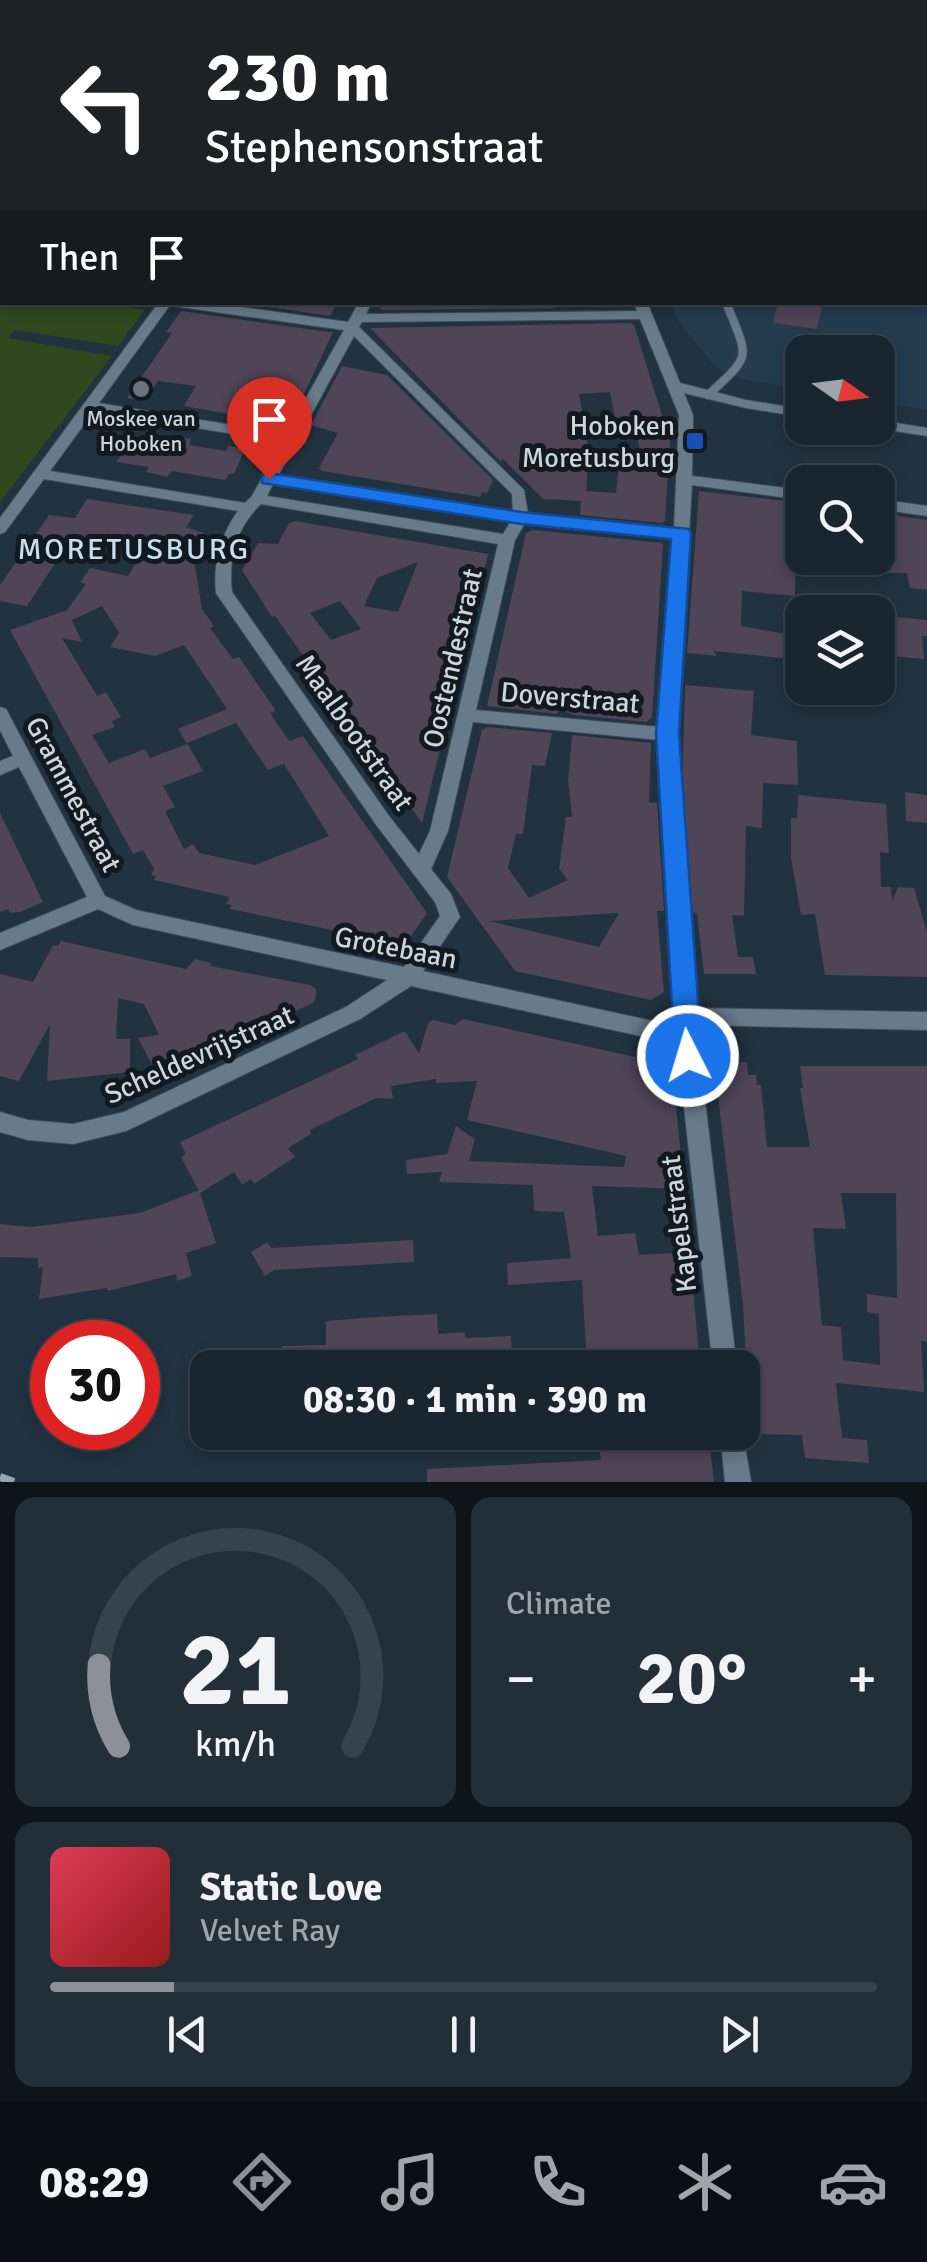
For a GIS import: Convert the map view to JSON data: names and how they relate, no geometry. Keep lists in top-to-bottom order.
{
  "streets": {
    "street": [
      "Oostendestraat",
      "Doverstraat",
      "Maalbootstraat",
      "Grammestraat",
      "Grotebaan",
      "Scheldevrijstraat",
      "Kapelstraat"
    ]
  },
  "crossings": [
    ["Oostendestraat", "Doverstraat"],
    ["Oostendestraat", "Maalbootstraat"],
    ["Doverstraat", "Kapelstraat"],
    ["Maalbootstraat", "Grotebaan"],
    ["Maalbootstraat", "Scheldevrijstraat"],
    ["Grammestraat", "Grotebaan"],
    ["Grotebaan", "Scheldevrijstraat"],
    ["Grotebaan", "Kapelstraat"]
  ],
  "districts": ["MORETUSBURG"],
  "places": {
    "other": ["Moskee van Hoboken"],
    "transit": ["Hoboken Moretusburg"]
  },
  "north": "right",
  "page": {
    "turn": ["230 m", "Stephensonstraat"],
    "then": "Then",
    "limit": "30",
    "trip": "08:30 · 1 min · 390 m",
    "tile": "Climate",
    "heat": ["−", "20°", "+"],
    "song": ["Static Love", "Velvet Ray"],
    "tabs": "08:29",
    "gauge": ["21", "km/h"]
  }
}
